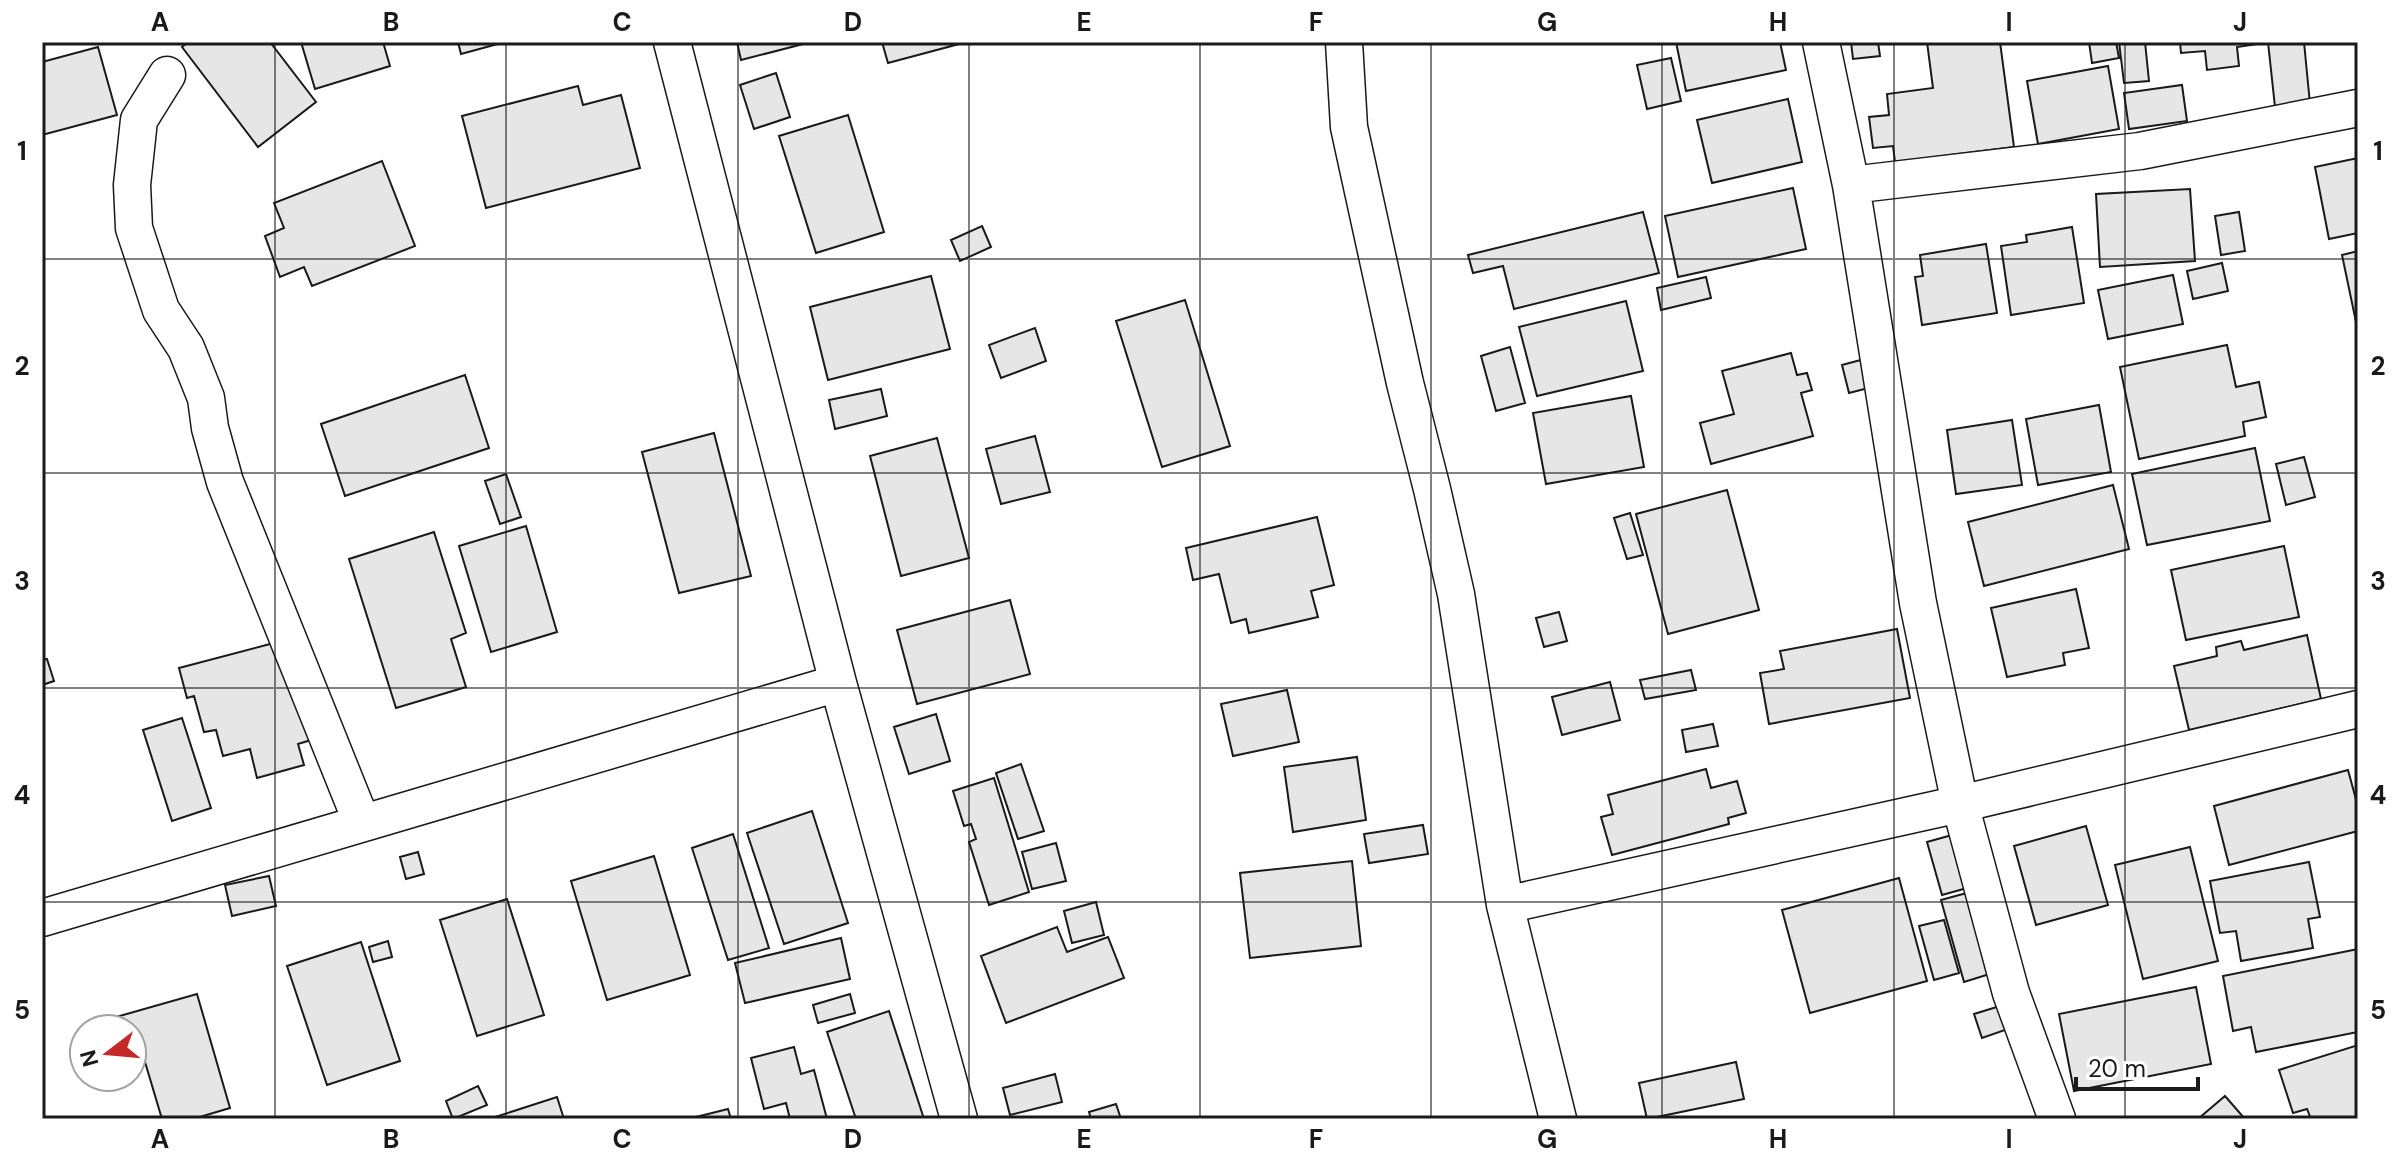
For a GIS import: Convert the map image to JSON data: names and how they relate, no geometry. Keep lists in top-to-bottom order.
{
  "scale_bar": "20 m",
  "north": "left",
  "grid": {
    "columns": [
      "A",
      "B",
      "C",
      "D",
      "E",
      "F",
      "G",
      "H",
      "I",
      "J"
    ],
    "rows": [
      "1",
      "2",
      "3",
      "4",
      "5"
    ]
  }
}
